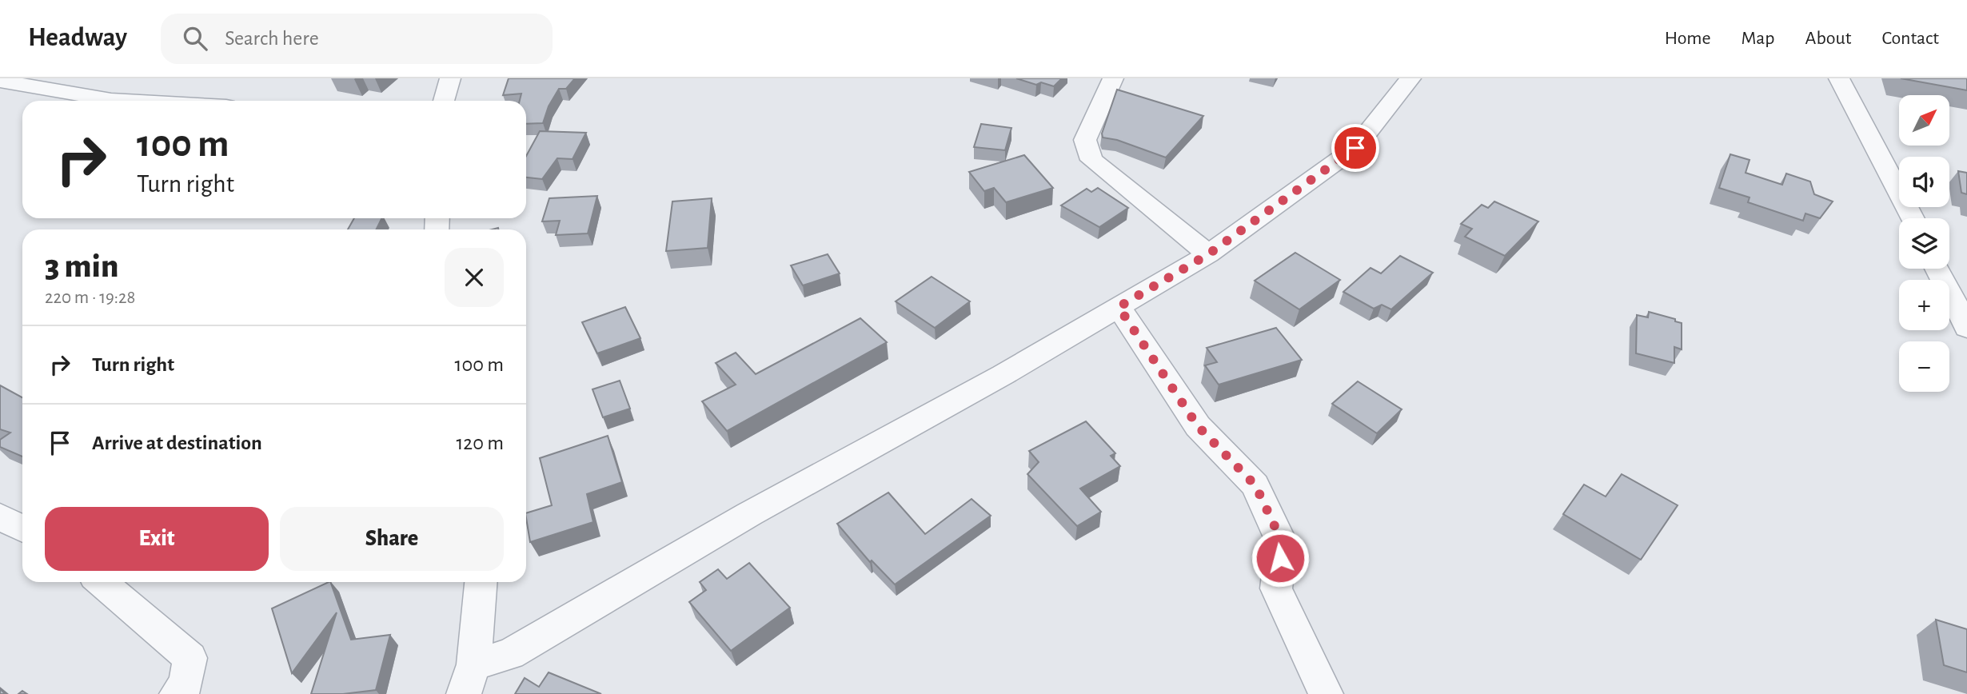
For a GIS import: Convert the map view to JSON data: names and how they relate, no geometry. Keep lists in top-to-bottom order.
{
  "north": "top right",
  "page": {
    "header": "Headway",
    "search": "Search here",
    "nav": [
      "Home",
      "Map",
      "About",
      "Contact"
    ],
    "map_buttons": ["+", "−"],
    "turn": ["100 m", "Turn right"],
    "heading": ["3 min", "220 m · 19:28"],
    "list": [
      {
        "name": "Turn right",
        "value": "100 m"
      },
      {
        "name": "Arrive at destination",
        "value": "120 m"
      }
    ],
    "buttons": ["Exit", "Share"]
  }
}
